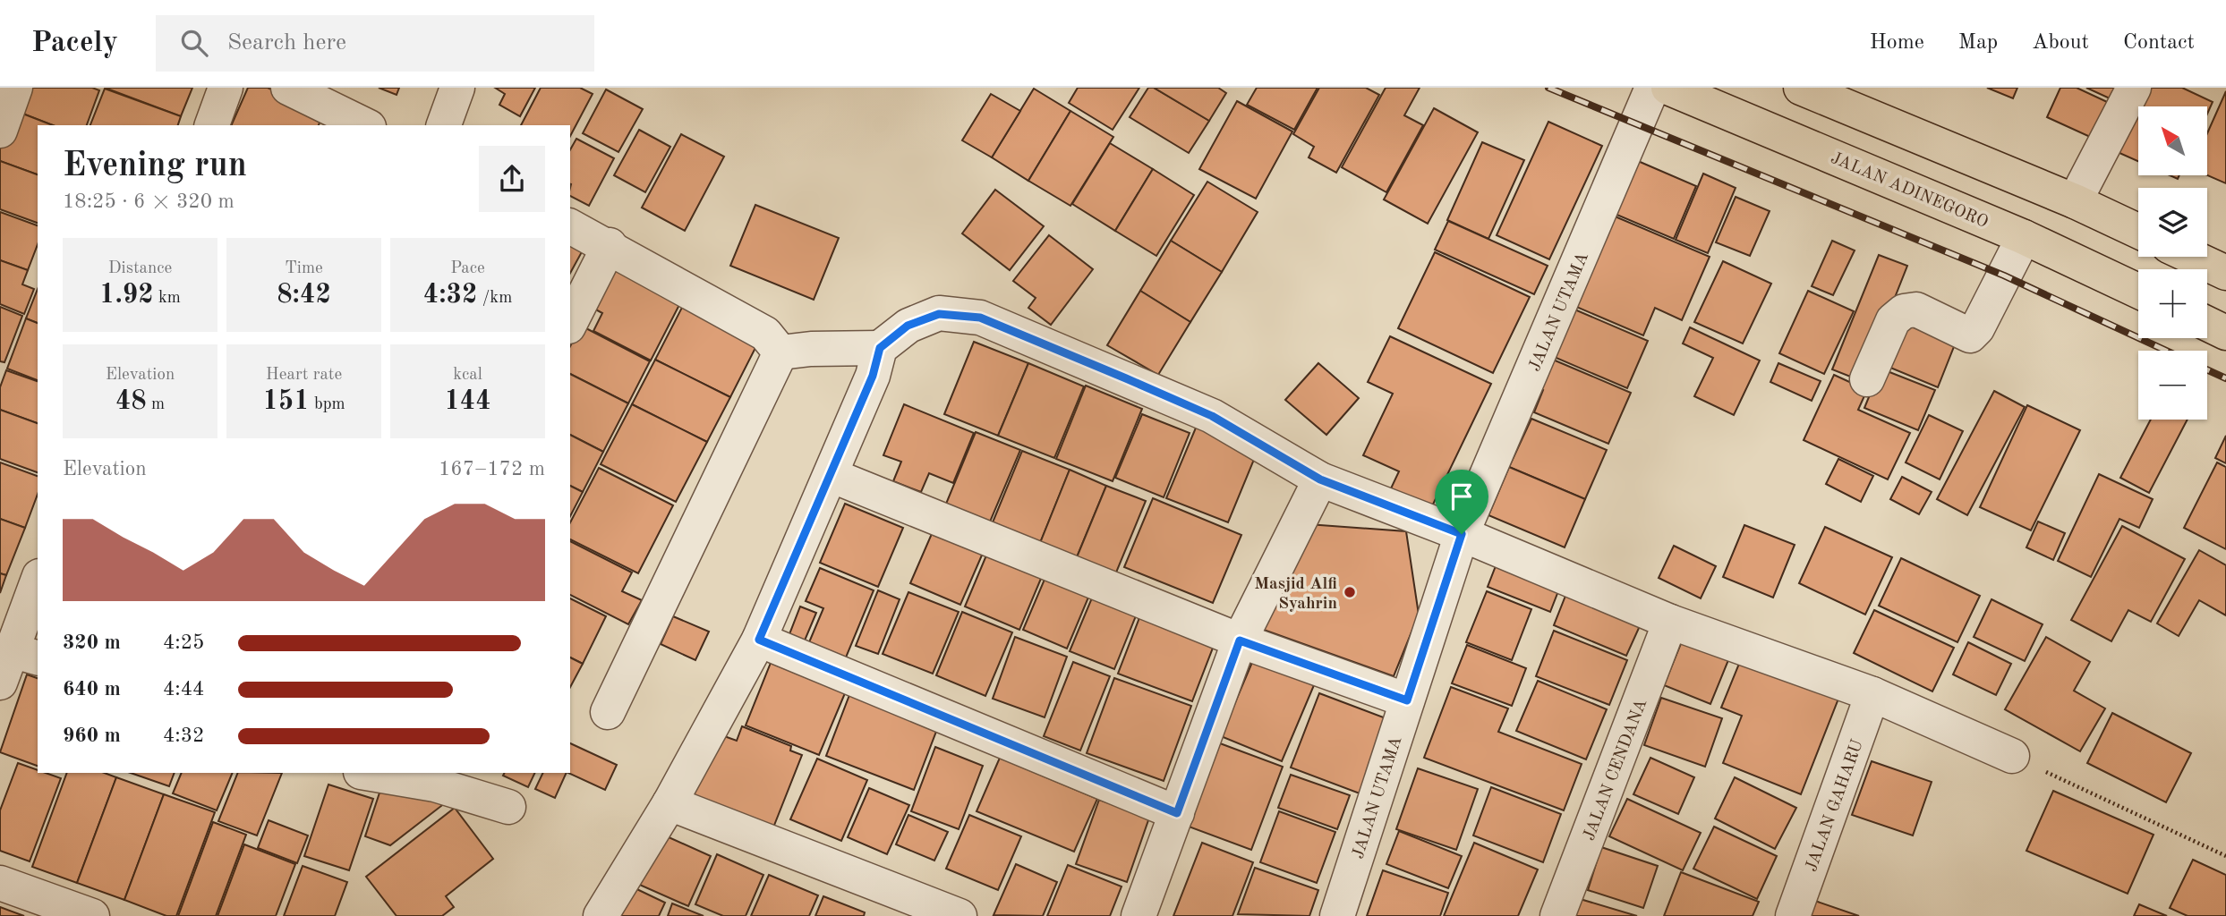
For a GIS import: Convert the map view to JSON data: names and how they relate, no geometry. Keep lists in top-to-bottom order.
{
  "streets": {
    "highway": ["JALAN ADINEGORO"],
    "street": ["JALAN UTAMA", "JALAN CENDANA", "JALAN GAHARU"]
  },
  "places": ["Masjid Alfi Syahrin"],
  "north": "top left",
  "page": {
    "header": "Pacely",
    "search": "Search here",
    "nav": [
      "Home",
      "Map",
      "About",
      "Contact"
    ],
    "map_buttons": ["+", "−"],
    "heading": ["Evening run", "18:25 · 6 × 320 m"],
    "stats": [
      ["Distance", "1.92 km"],
      ["Time", "8:42"],
      ["Pace", "4:32 /km"],
      ["Elevation", "48 m"],
      ["Heart rate", "151 bpm"],
      ["kcal", "144"]
    ],
    "chart": ["Elevation", "167–172 m"],
    "list": [
      {
        "name": "320 m",
        "note": "4:25"
      },
      {
        "name": "640 m",
        "note": "4:44"
      },
      {
        "name": "960 m",
        "note": "4:32"
      }
    ]
  }
}
